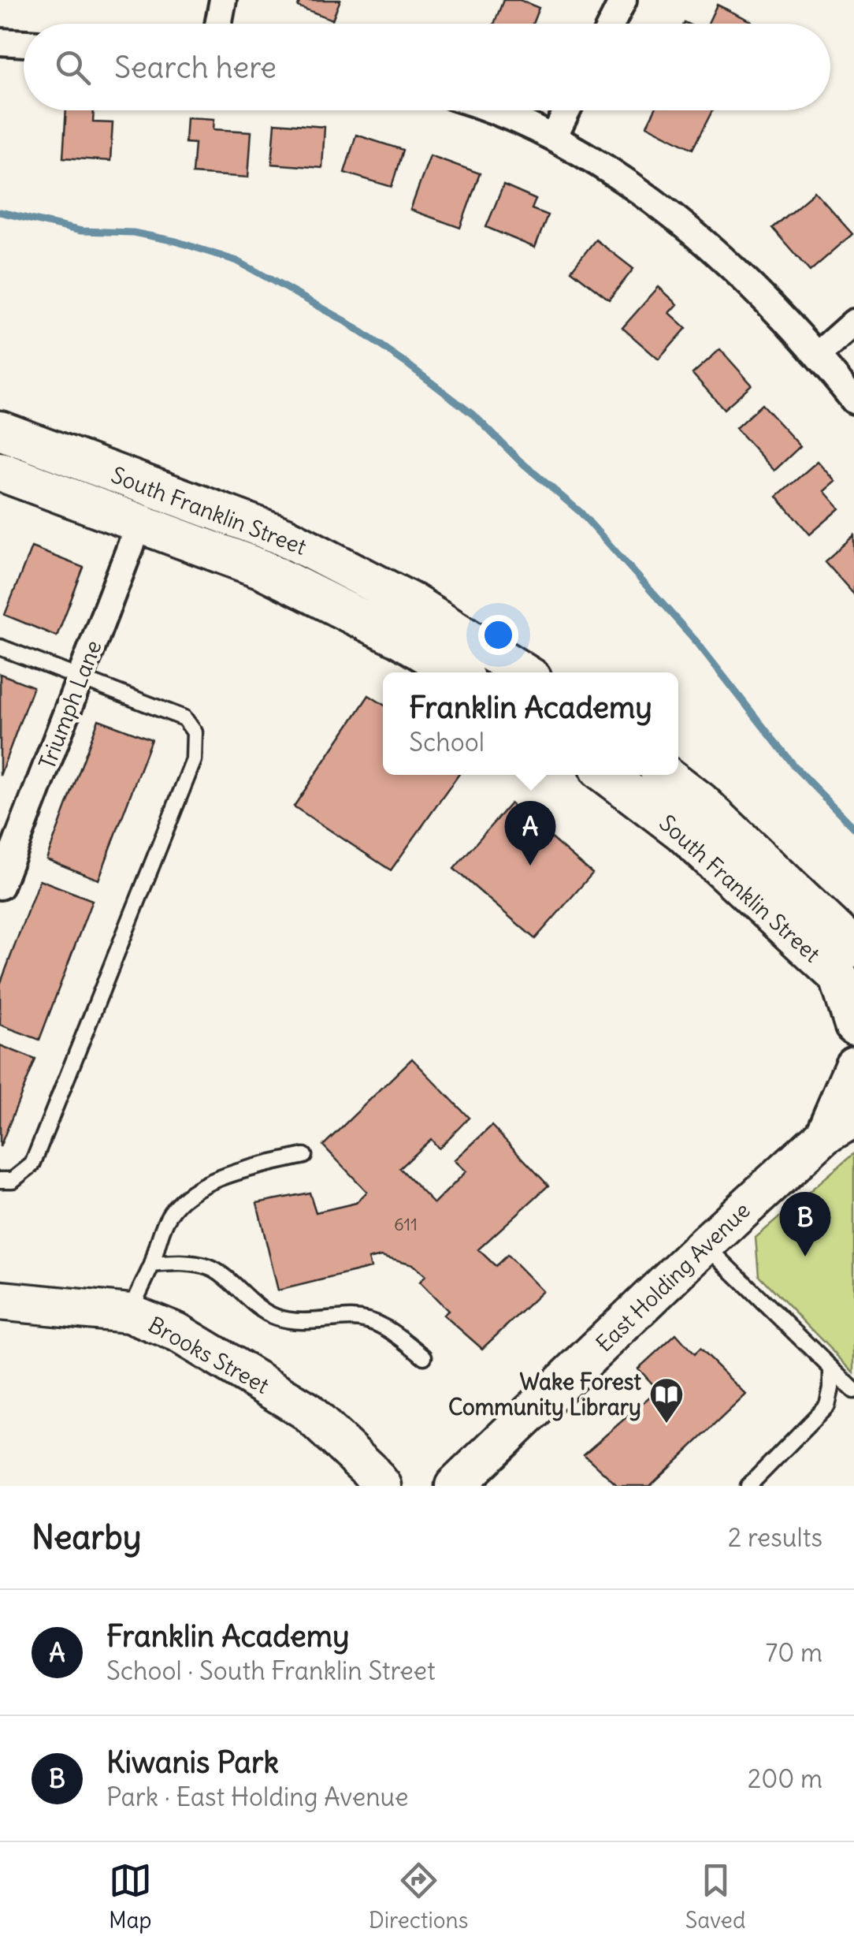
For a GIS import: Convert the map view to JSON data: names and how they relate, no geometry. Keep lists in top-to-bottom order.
{
  "streets": {
    "street": [
      "South Franklin Street",
      "Triumph Lane",
      "East Holding Avenue",
      "Brooks Street"
    ]
  },
  "crossings": [
    ["South Franklin Street", "Triumph Lane"]
  ],
  "places": {
    "library": ["Wake Forest Community Library"]
  },
  "house_numbers": ["611"],
  "page": {
    "search": "Search here",
    "popup": ["Franklin Academy", "School"],
    "pins": ["A", "B"],
    "heading": ["Nearby", "2 results"],
    "list": [
      {
        "mark": "A",
        "name": "Franklin Academy",
        "note": "School · South Franklin Street",
        "value": "70 m"
      },
      {
        "mark": "B",
        "name": "Kiwanis Park",
        "note": "Park · East Holding Avenue",
        "value": "200 m"
      }
    ],
    "nav": ["Map", "Directions", "Saved"]
  }
}
